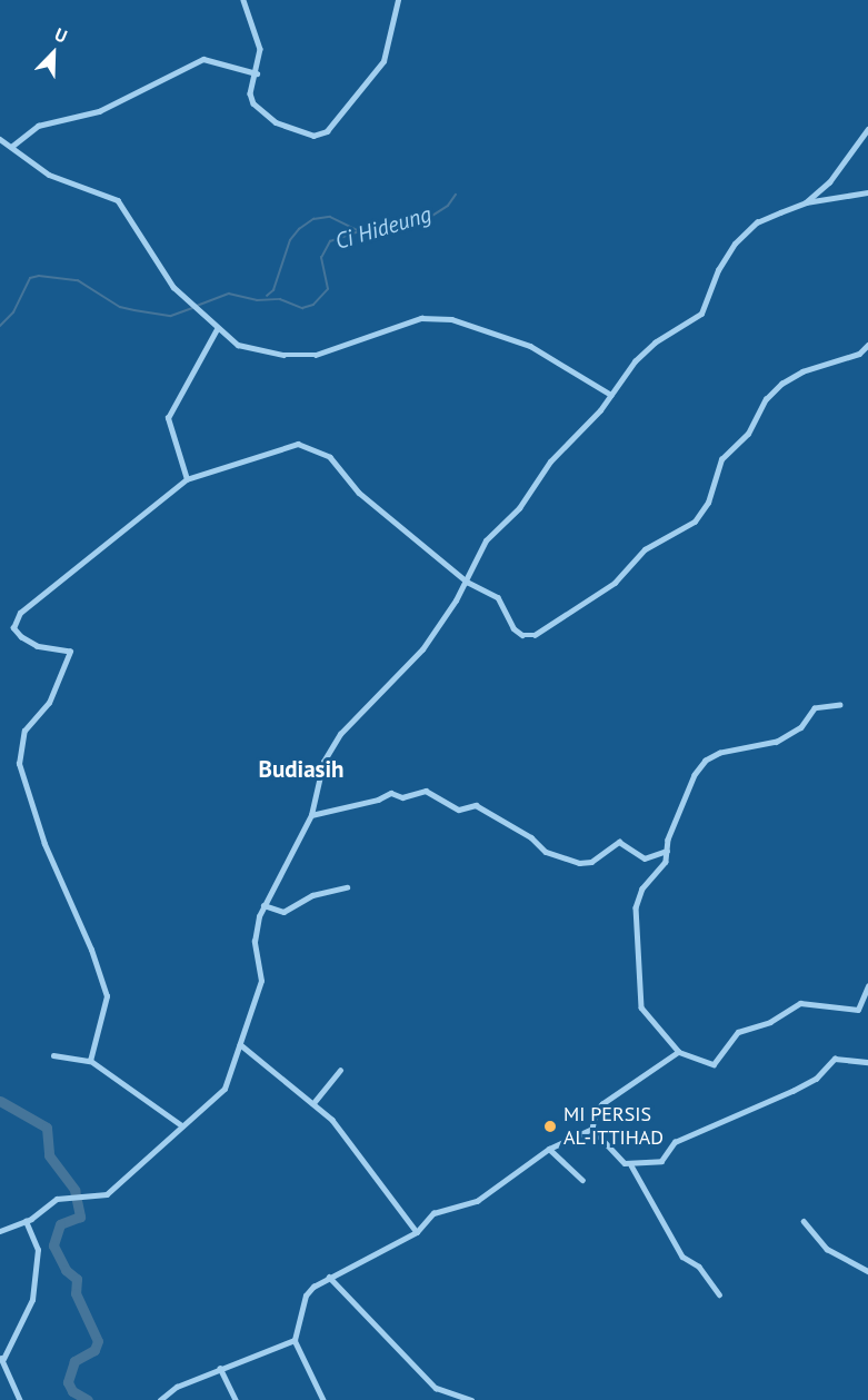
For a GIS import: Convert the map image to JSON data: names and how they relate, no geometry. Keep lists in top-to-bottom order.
{
  "districts": ["Budiasih"],
  "water": ["Ci Hideung"],
  "places": ["MI PERSIS AL-ITTIHAD"],
  "north": "top right"
}
